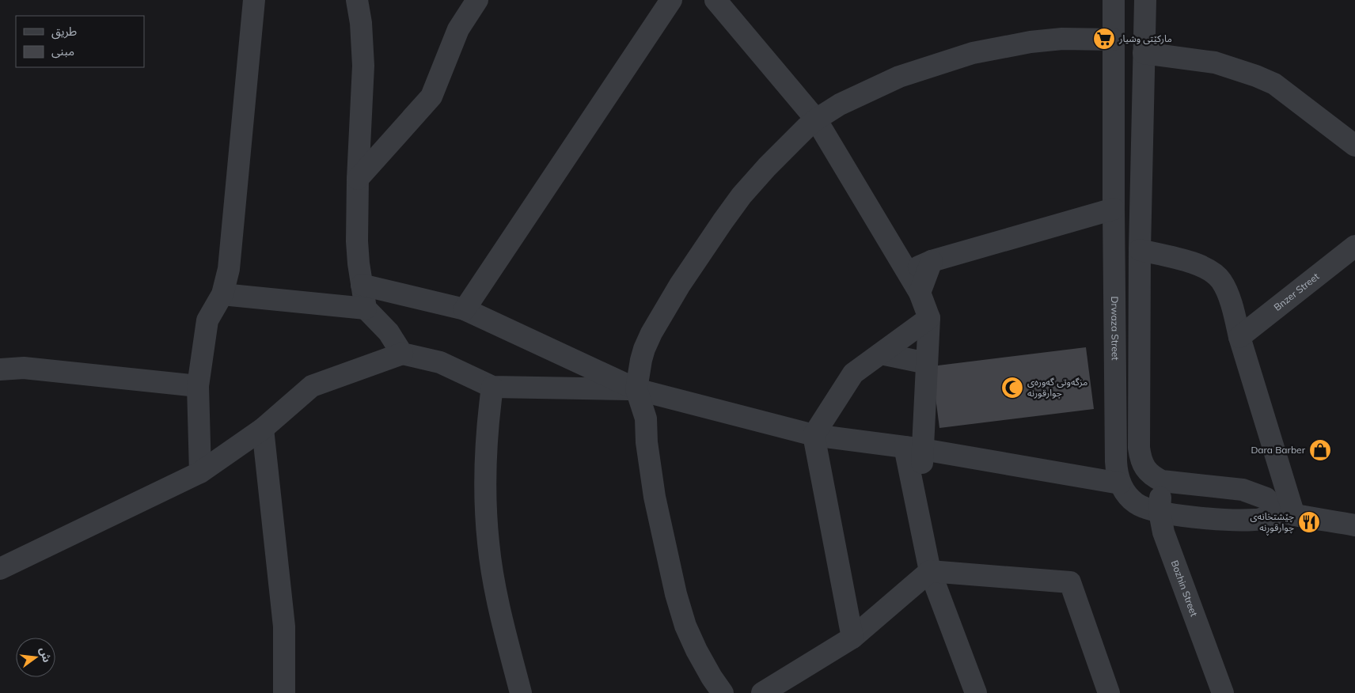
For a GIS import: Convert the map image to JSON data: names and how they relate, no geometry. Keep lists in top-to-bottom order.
{
  "streets": {
    "street": ["Bnzer Street", "Drwaza Street", "Bozhin Street"]
  },
  "crossings": [
    ["Drwaza Street", "Bozhin Street"]
  ],
  "places": {
    "supermarket": ["مارکێتی وشیار"],
    "mosque": ["مزگەوتی گەورەی جوارقورنە"],
    "shop": ["Dara Barber"],
    "restaurant": ["چێشتخانەی چوارقوڕنە"]
  },
  "legend": ["طريق", "مبنى"],
  "north": "right"
}
